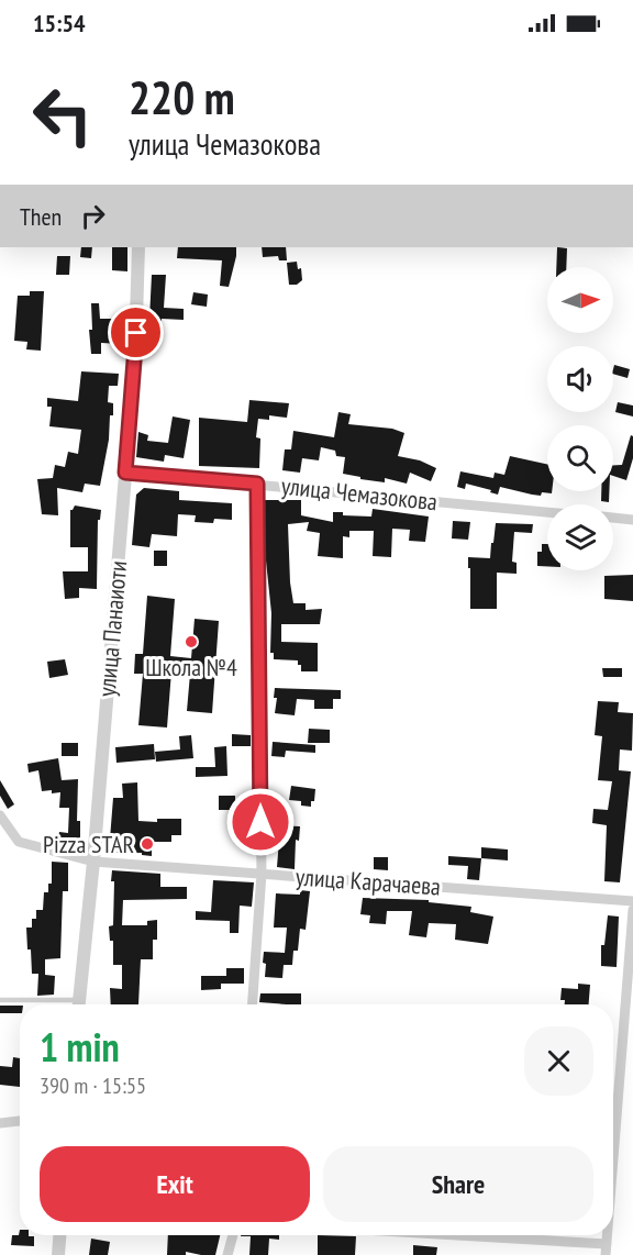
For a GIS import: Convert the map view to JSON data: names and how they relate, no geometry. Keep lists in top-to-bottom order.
{
  "streets": {
    "street": ["улица Чемазокова", "улица Панаиоти", "улица Карачаева"]
  },
  "crossings": [
    ["улица Чемазокова", "улица Панаиоти"],
    ["улица Панаиоти", "улица Карачаева"]
  ],
  "places": ["Школа №4", "Pizza STAR"],
  "north": "right",
  "page": {
    "status": "15:54",
    "turn": ["220 m", "улица Чемазокова"],
    "then": "Then",
    "heading": ["1 min", "390 m · 15:55"],
    "buttons": ["Exit", "Share"]
  }
}
